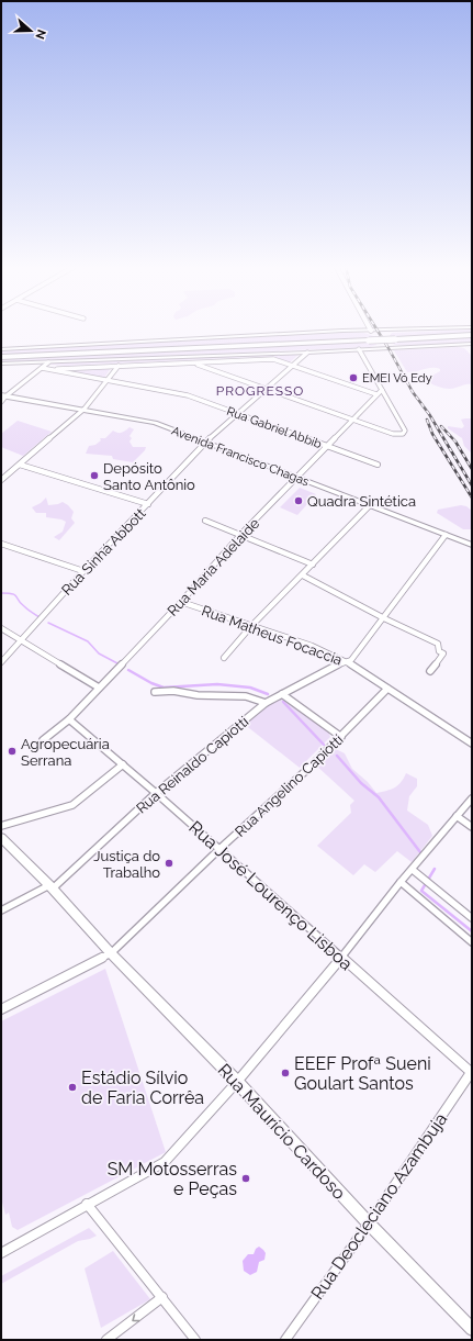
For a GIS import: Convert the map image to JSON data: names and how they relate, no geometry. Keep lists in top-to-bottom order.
{
  "streets": {
    "main road": ["Avenida Francisco Chagas", "Rua Maurício Cardoso"],
    "street": [
      "Rua Gabriel Abbib",
      "Rua Sinhá Abbott",
      "Rua Maria Adelaide",
      "Rua Matheus Focaccia",
      "Rua Reinaldo Capiotti",
      "Rua Angelino Capiotti",
      "Rua José Lourenço Lisboa",
      "Rua Deocleciano Azambuja"
    ]
  },
  "crossings": [
    ["Rua Gabriel Abbib", "Rua Sinhá Abbott"],
    ["Rua Gabriel Abbib", "Rua Maria Adelaide"],
    ["Avenida Francisco Chagas", "Rua Sinhá Abbott"],
    ["Avenida Francisco Chagas", "Rua Maria Adelaide"],
    ["Rua Maria Adelaide", "Rua Matheus Focaccia"],
    ["Rua Maria Adelaide", "Rua José Lourenço Lisboa"],
    ["Rua Matheus Focaccia", "Rua Reinaldo Capiotti"],
    ["Rua Matheus Focaccia", "Rua Angelino Capiotti"],
    ["Rua Reinaldo Capiotti", "Rua José Lourenço Lisboa"],
    ["Rua Reinaldo Capiotti", "Rua Maurício Cardoso"],
    ["Rua Angelino Capiotti", "Rua José Lourenço Lisboa"],
    ["Rua Angelino Capiotti", "Rua Maurício Cardoso"],
    ["Rua José Lourenço Lisboa", "Rua Deocleciano Azambuja"],
    ["Rua Maurício Cardoso", "Rua Deocleciano Azambuja"]
  ],
  "districts": ["PROGRESSO"],
  "places": [
    "EMEI Vó Edy",
    "Depósito Santo Antônio",
    "Quadra Sintética",
    "Agropecuária Serrana",
    "Justiça do Trabalho",
    "EEEF Profª Sueni Goulart Santos",
    "Estádio Sílvio de Faria Corrêa",
    "SM Motosserras e Peças"
  ],
  "north": "right"
}
